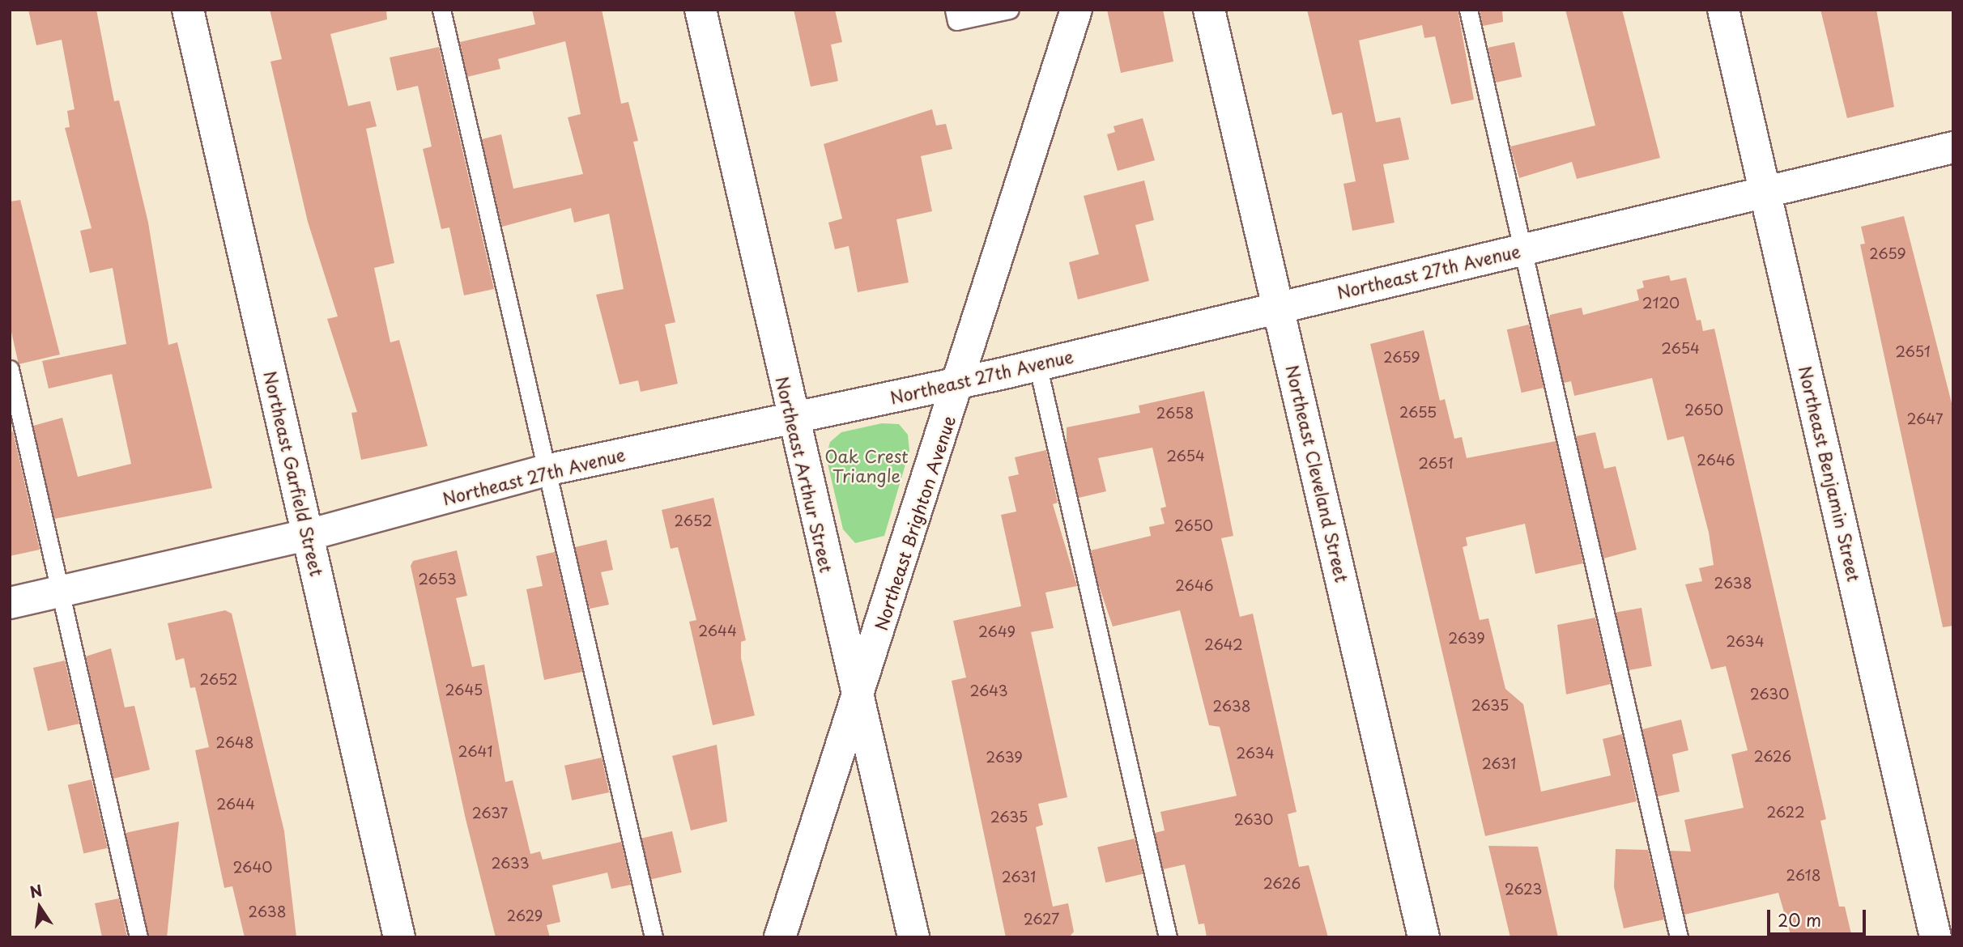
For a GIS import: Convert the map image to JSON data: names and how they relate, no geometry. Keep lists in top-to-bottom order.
{
  "streets": {
    "street": [
      "Northeast 27th Avenue",
      "Northeast Garfield Street",
      "Northeast Cleveland Street",
      "Northeast Benjamin Street",
      "Northeast Arthur Street",
      "Northeast Brighton Avenue"
    ]
  },
  "crossings": [
    ["Northeast 27th Avenue", "Northeast Garfield Street"],
    ["Northeast 27th Avenue", "Northeast Cleveland Street"],
    ["Northeast 27th Avenue", "Northeast Benjamin Street"],
    ["Northeast 27th Avenue", "Northeast Arthur Street"],
    ["Northeast 27th Avenue", "Northeast Brighton Avenue"],
    ["Northeast Arthur Street", "Northeast Brighton Avenue"]
  ],
  "parks": ["Oak Crest Triangle"],
  "house_numbers": [
    "2659",
    "2120",
    "2654",
    "2651",
    "2659",
    "2650",
    "2655",
    "2658",
    "2647",
    "2654",
    "2646",
    "2651",
    "2652",
    "2650",
    "2653",
    "2638",
    "2646",
    "2644",
    "2649",
    "2639",
    "2634",
    "2642",
    "2652",
    "2645",
    "2643",
    "2630",
    "2635",
    "2638",
    "2648",
    "2641",
    "2634",
    "2626",
    "2639",
    "2631",
    "2644",
    "2622",
    "2637",
    "2635",
    "2630",
    "2633",
    "2640",
    "2618",
    "2631",
    "2626",
    "2623",
    "2638",
    "2629",
    "2627"
  ],
  "scale_bar": "20 m",
  "north": "top"
}
